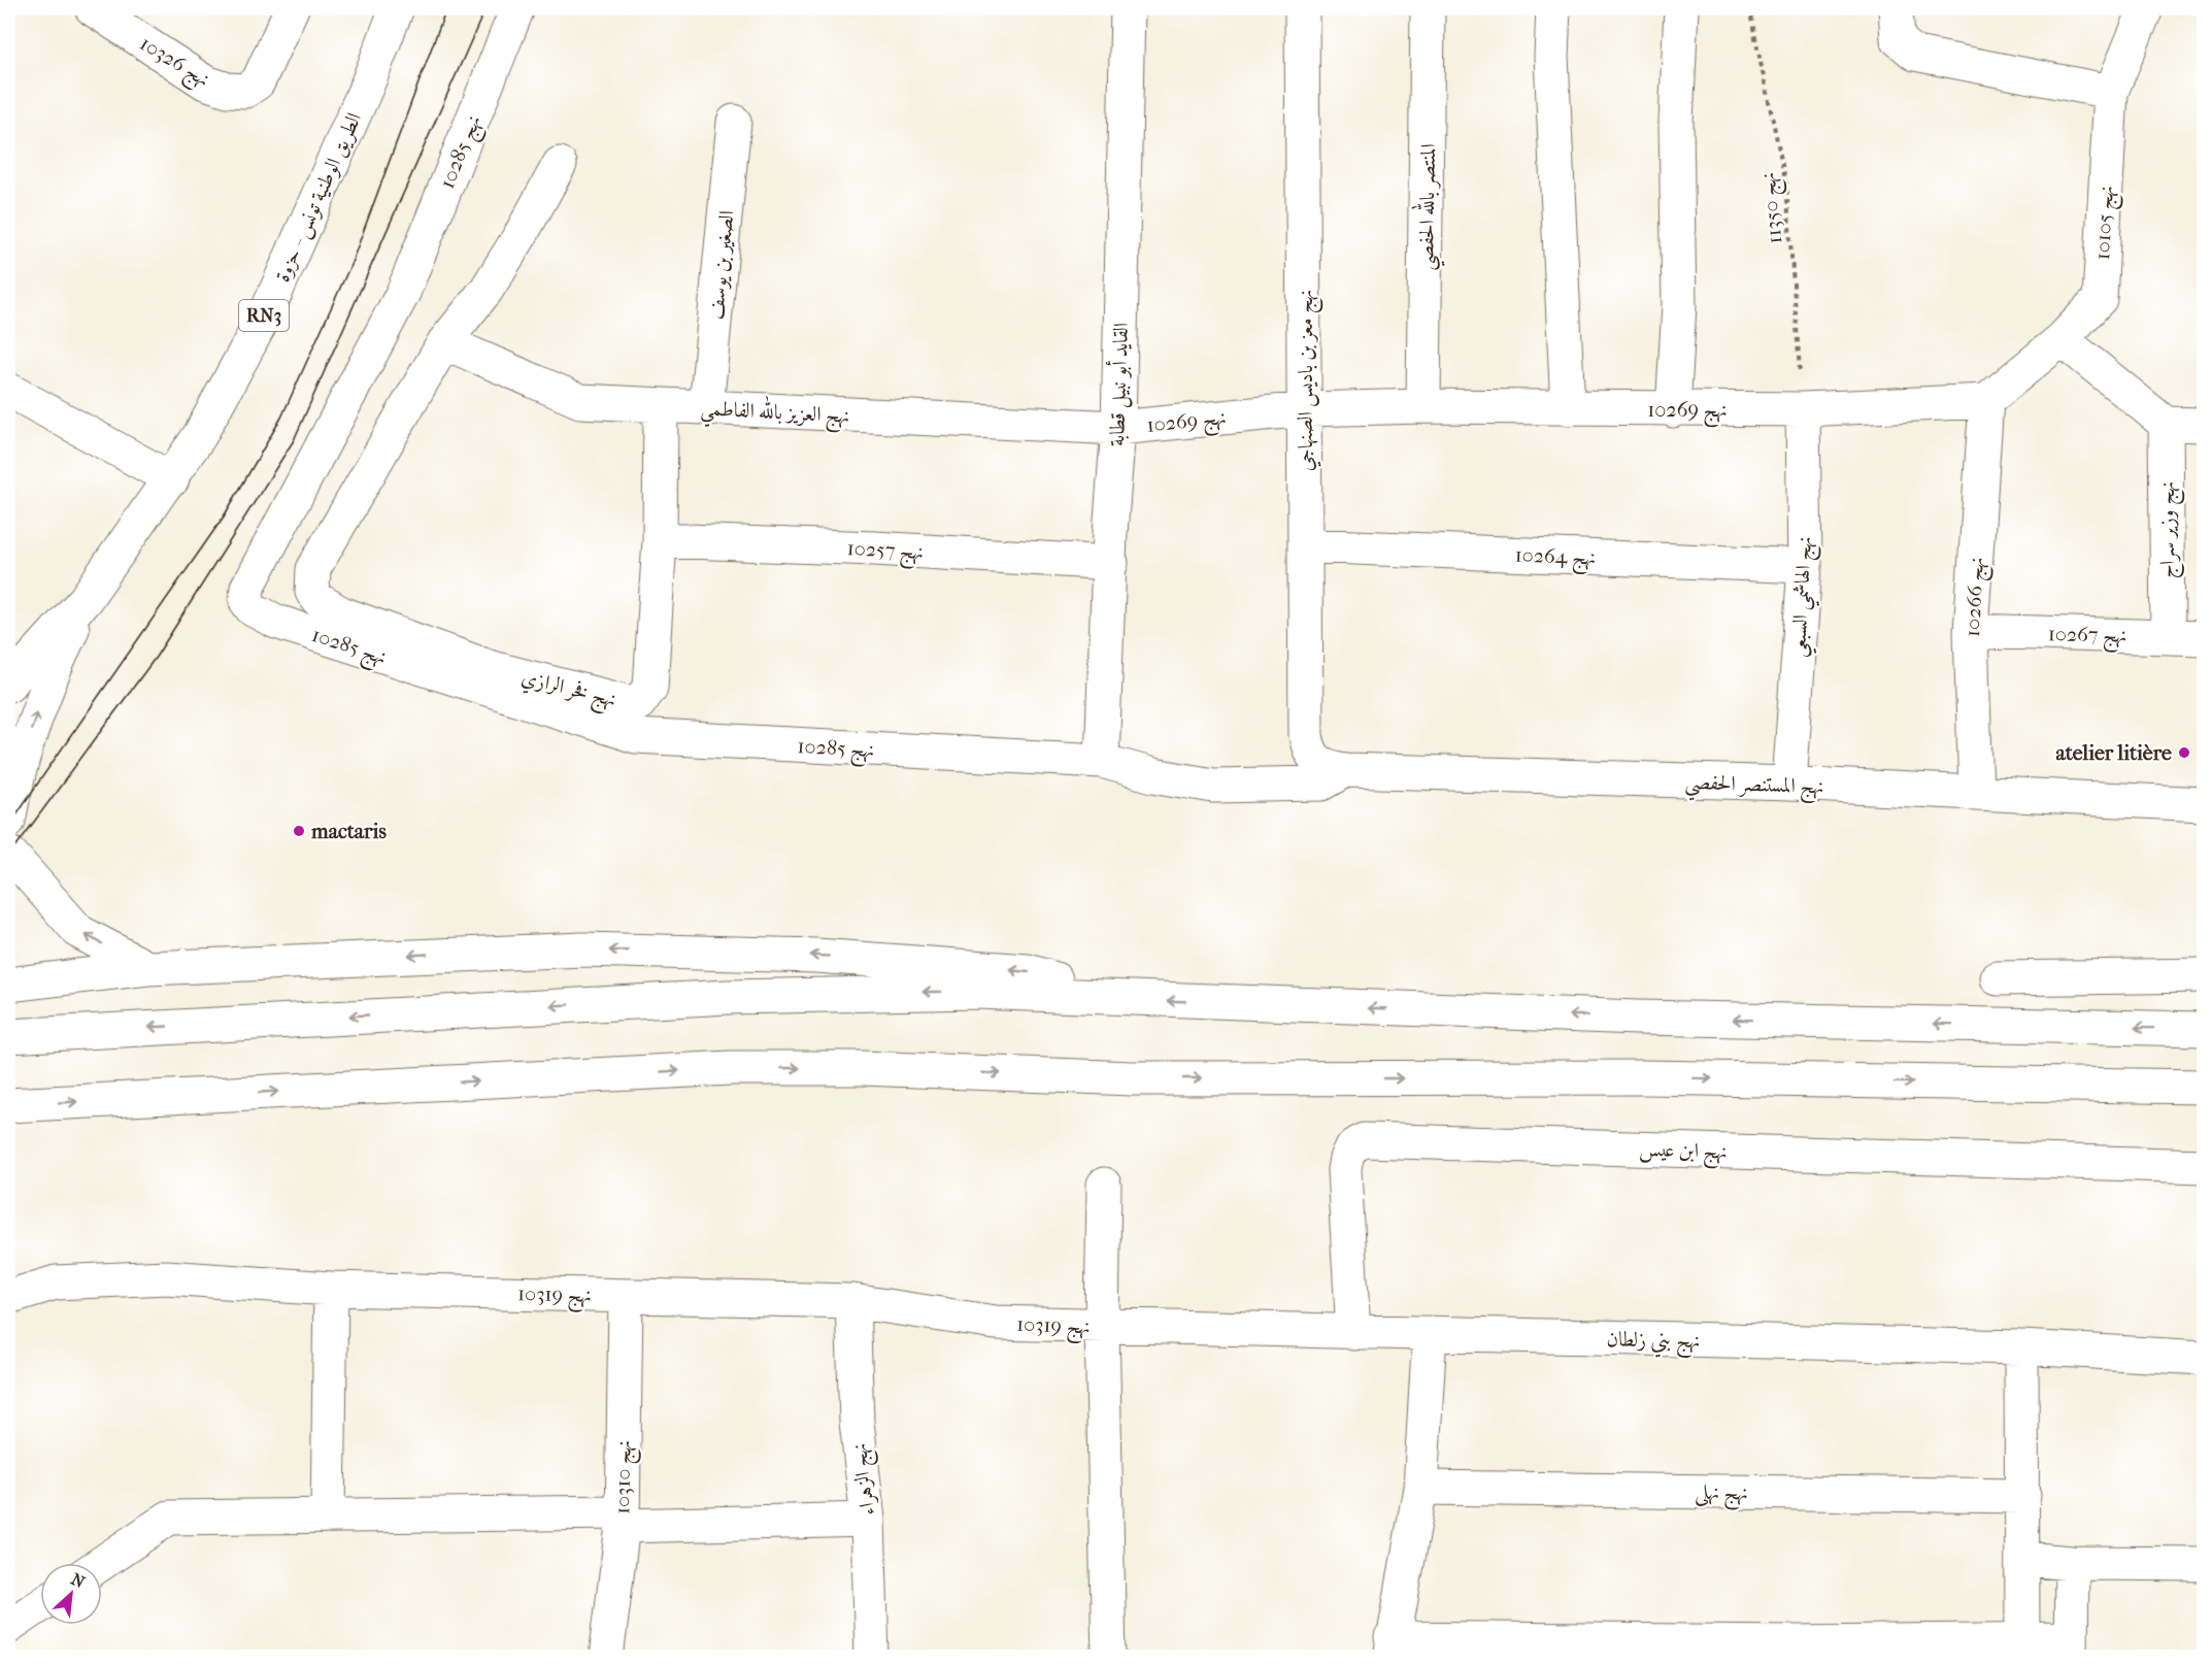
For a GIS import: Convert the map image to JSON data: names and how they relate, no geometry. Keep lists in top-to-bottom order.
{
  "streets": {
    "main road": [
      "نهج 10326",
      "نهج 10285",
      "الطريق الوطنية تونس - حزوة",
      "المنتصر بالله الحفصي",
      "نهج 10105",
      "الصغير بن يوسف",
      "RN3",
      "نهج معز بن باديس الصنهاجي",
      "القايد أبو نبيل قطابة",
      "نهج 10269",
      "نهج العزيز بالله الفاطمي",
      "نهج وزير سراج",
      "نهج 10257",
      "نهج 10264",
      "نهج الهاشمي السبعي",
      "نهج 10266",
      "نهج 10267",
      "نهج فخر الرازي",
      "نهج المستنصر الحفصي",
      "نهج ابن عيس",
      "نهج 10319",
      "نهج بني زلطان",
      "نهج 10310",
      "نهج الزهراء",
      "نهج نهلى"
    ],
    "path": ["نهج 11350"]
  },
  "crossings": [
    ["نهج 10285", "القايد أبو نبيل قطابة"],
    ["المنتصر بالله الحفصي", "نهج 10269"],
    ["نهج 11350", "نهج 10269"],
    ["نهج 11350", "نهج الهاشمي السبعي"],
    ["الصغير بن يوسف", "نهج العزيز بالله الفاطمي"],
    ["نهج معز بن باديس الصنهاجي", "نهج 10269"],
    ["نهج معز بن باديس الصنهاجي", "نهج 10264"],
    ["نهج معز بن باديس الصنهاجي", "نهج المستنصر الحفصي"],
    ["القايد أبو نبيل قطابة", "نهج 10269"],
    ["القايد أبو نبيل قطابة", "نهج العزيز بالله الفاطمي"],
    ["القايد أبو نبيل قطابة", "نهج 10257"],
    ["نهج 10269", "نهج العزيز بالله الفاطمي"],
    ["نهج 10269", "نهج الهاشمي السبعي"],
    ["نهج 10269", "نهج 10266"],
    ["نهج العزيز بالله الفاطمي", "نهج فخر الرازي"],
    ["نهج وزير سراج", "نهج 10267"],
    ["نهج 10257", "نهج فخر الرازي"],
    ["نهج 10264", "نهج الهاشمي السبعي"],
    ["نهج الهاشمي السبعي", "نهج المستنصر الحفصي"],
    ["نهج 10266", "نهج 10267"],
    ["نهج 10266", "نهج المستنصر الحفصي"],
    ["نهج ابن عيس", "نهج بني زلطان"],
    ["نهج 10319", "نهج بني زلطان"],
    ["نهج 10319", "نهج 10310"],
    ["نهج 10319", "نهج الزهراء"]
  ],
  "places": ["atelier litière", "mactaris"],
  "north": "top right"
}
